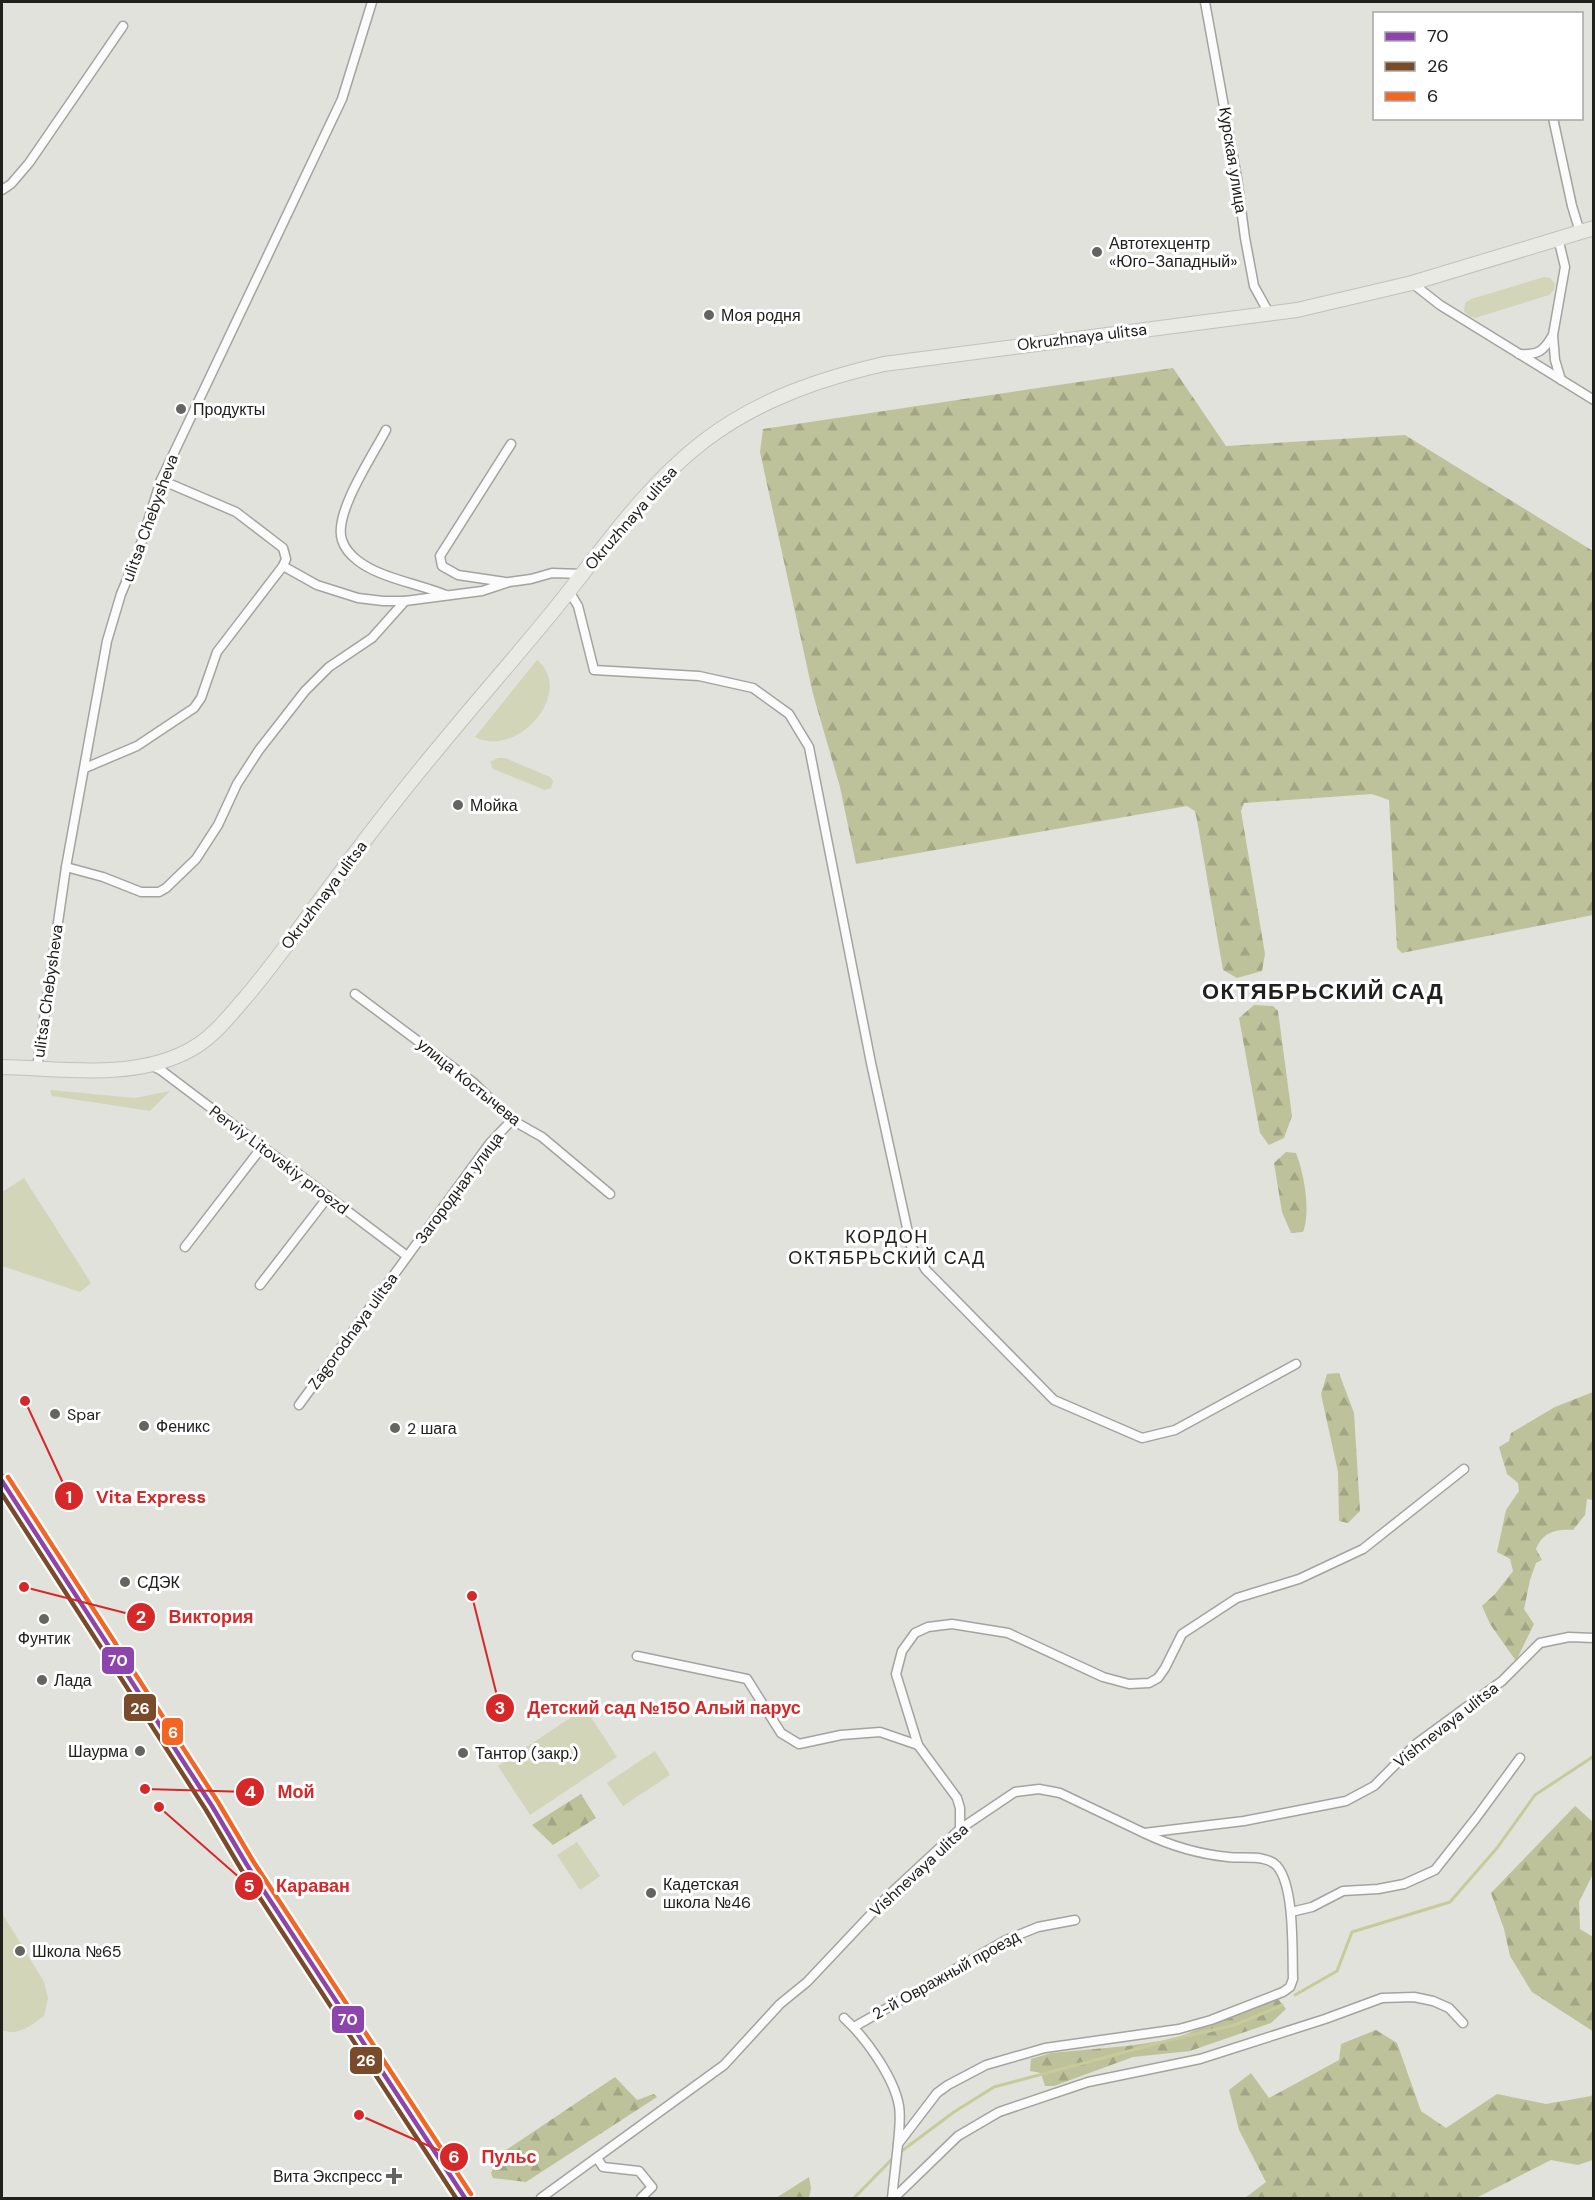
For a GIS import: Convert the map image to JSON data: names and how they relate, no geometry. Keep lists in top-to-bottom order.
{
  "streets": {
    "main road": ["Okruzhnaya ulitsa"],
    "street": [
      "Курская улица",
      "ulitsa Chebysheva",
      "улица Костычева",
      "Perviy Litovskiy proezd",
      "Загородная улица",
      "Zagorodnaya ulitsa",
      "Vishnevaya ulitsa",
      "2-й Овражный проезд"
    ]
  },
  "crossings": [
    ["Курская улица", "Okruzhnaya ulitsa"],
    ["Okruzhnaya ulitsa", "ulitsa Chebysheva"],
    ["Okruzhnaya ulitsa", "Perviy Litovskiy proezd"],
    ["улица Костычева", "Загородная улица"],
    ["Perviy Litovskiy proezd", "Загородная улица"],
    ["Perviy Litovskiy proezd", "Zagorodnaya ulitsa"],
    ["Загородная улица", "Zagorodnaya ulitsa"]
  ],
  "districts": ["ОКТЯБРЬСКИЙ САД", "КОРДОН ОКТЯБРЬСКИЙ САД"],
  "places": {
    "other": [
      "Автотехцентр «Юго-Западный»",
      "Моя родня",
      "Продукты",
      "Мойка",
      "Vita Express",
      "Spar",
      "Феникс",
      "2 шага",
      "СДЭК",
      "Виктория",
      "Детский сад №150 Алый парус",
      "Фунтик",
      "Лада",
      "Шаурма",
      "Тантор (закр.)",
      "Мой",
      "Караван",
      "Кадетская школа №46",
      "Школа №65",
      "Пульс"
    ],
    "health": ["Вита Экспресс"]
  },
  "lines": ["transit line 6", "transit line 70", "transit line 26"],
  "legend": ["70", "26", "6"]
}
